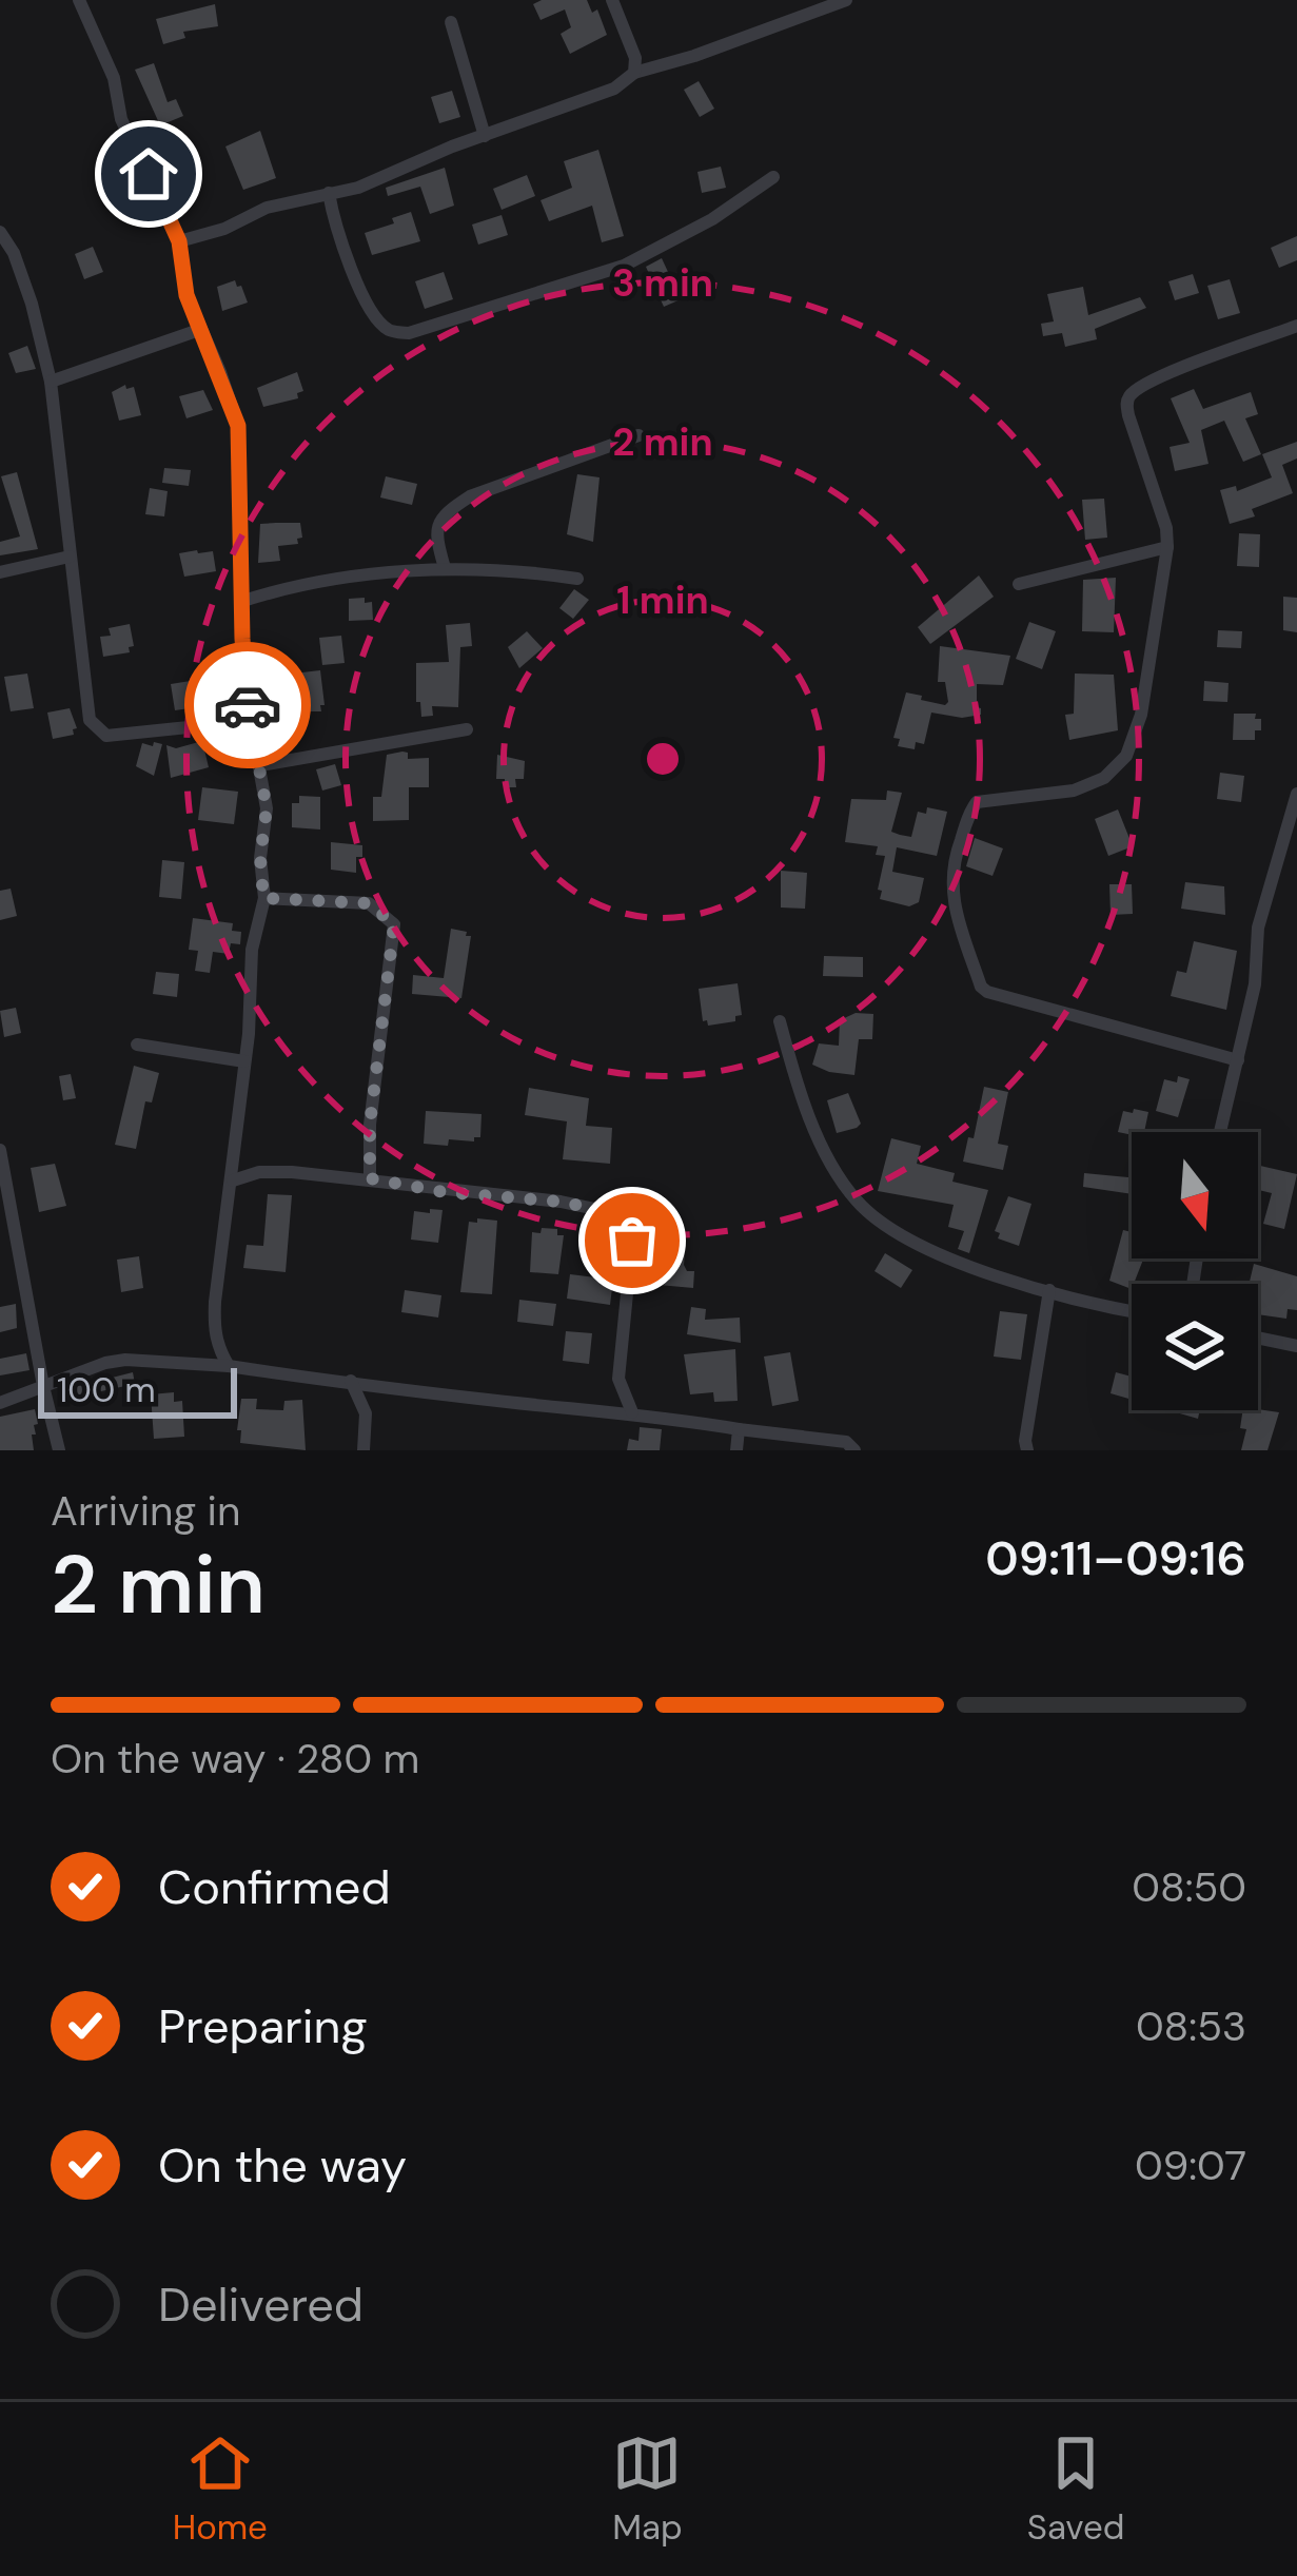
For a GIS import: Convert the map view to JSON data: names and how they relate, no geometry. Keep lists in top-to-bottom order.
{
  "scale_bar": "100 m",
  "north": "bottom",
  "page": {
    "scale": "100 m",
    "heading": ["2 min", "Arriving in", "09:11–09:16"],
    "bar": "On the way · 280 m",
    "list": [
      ["Confirmed", "08:50"],
      ["Preparing", "08:53"],
      ["On the way", "09:07"],
      "Delivered"
    ],
    "tabs": ["Home", "Map", "Saved"]
  },
  "rings": ["3 min", "2 min", "1 min"]
}
